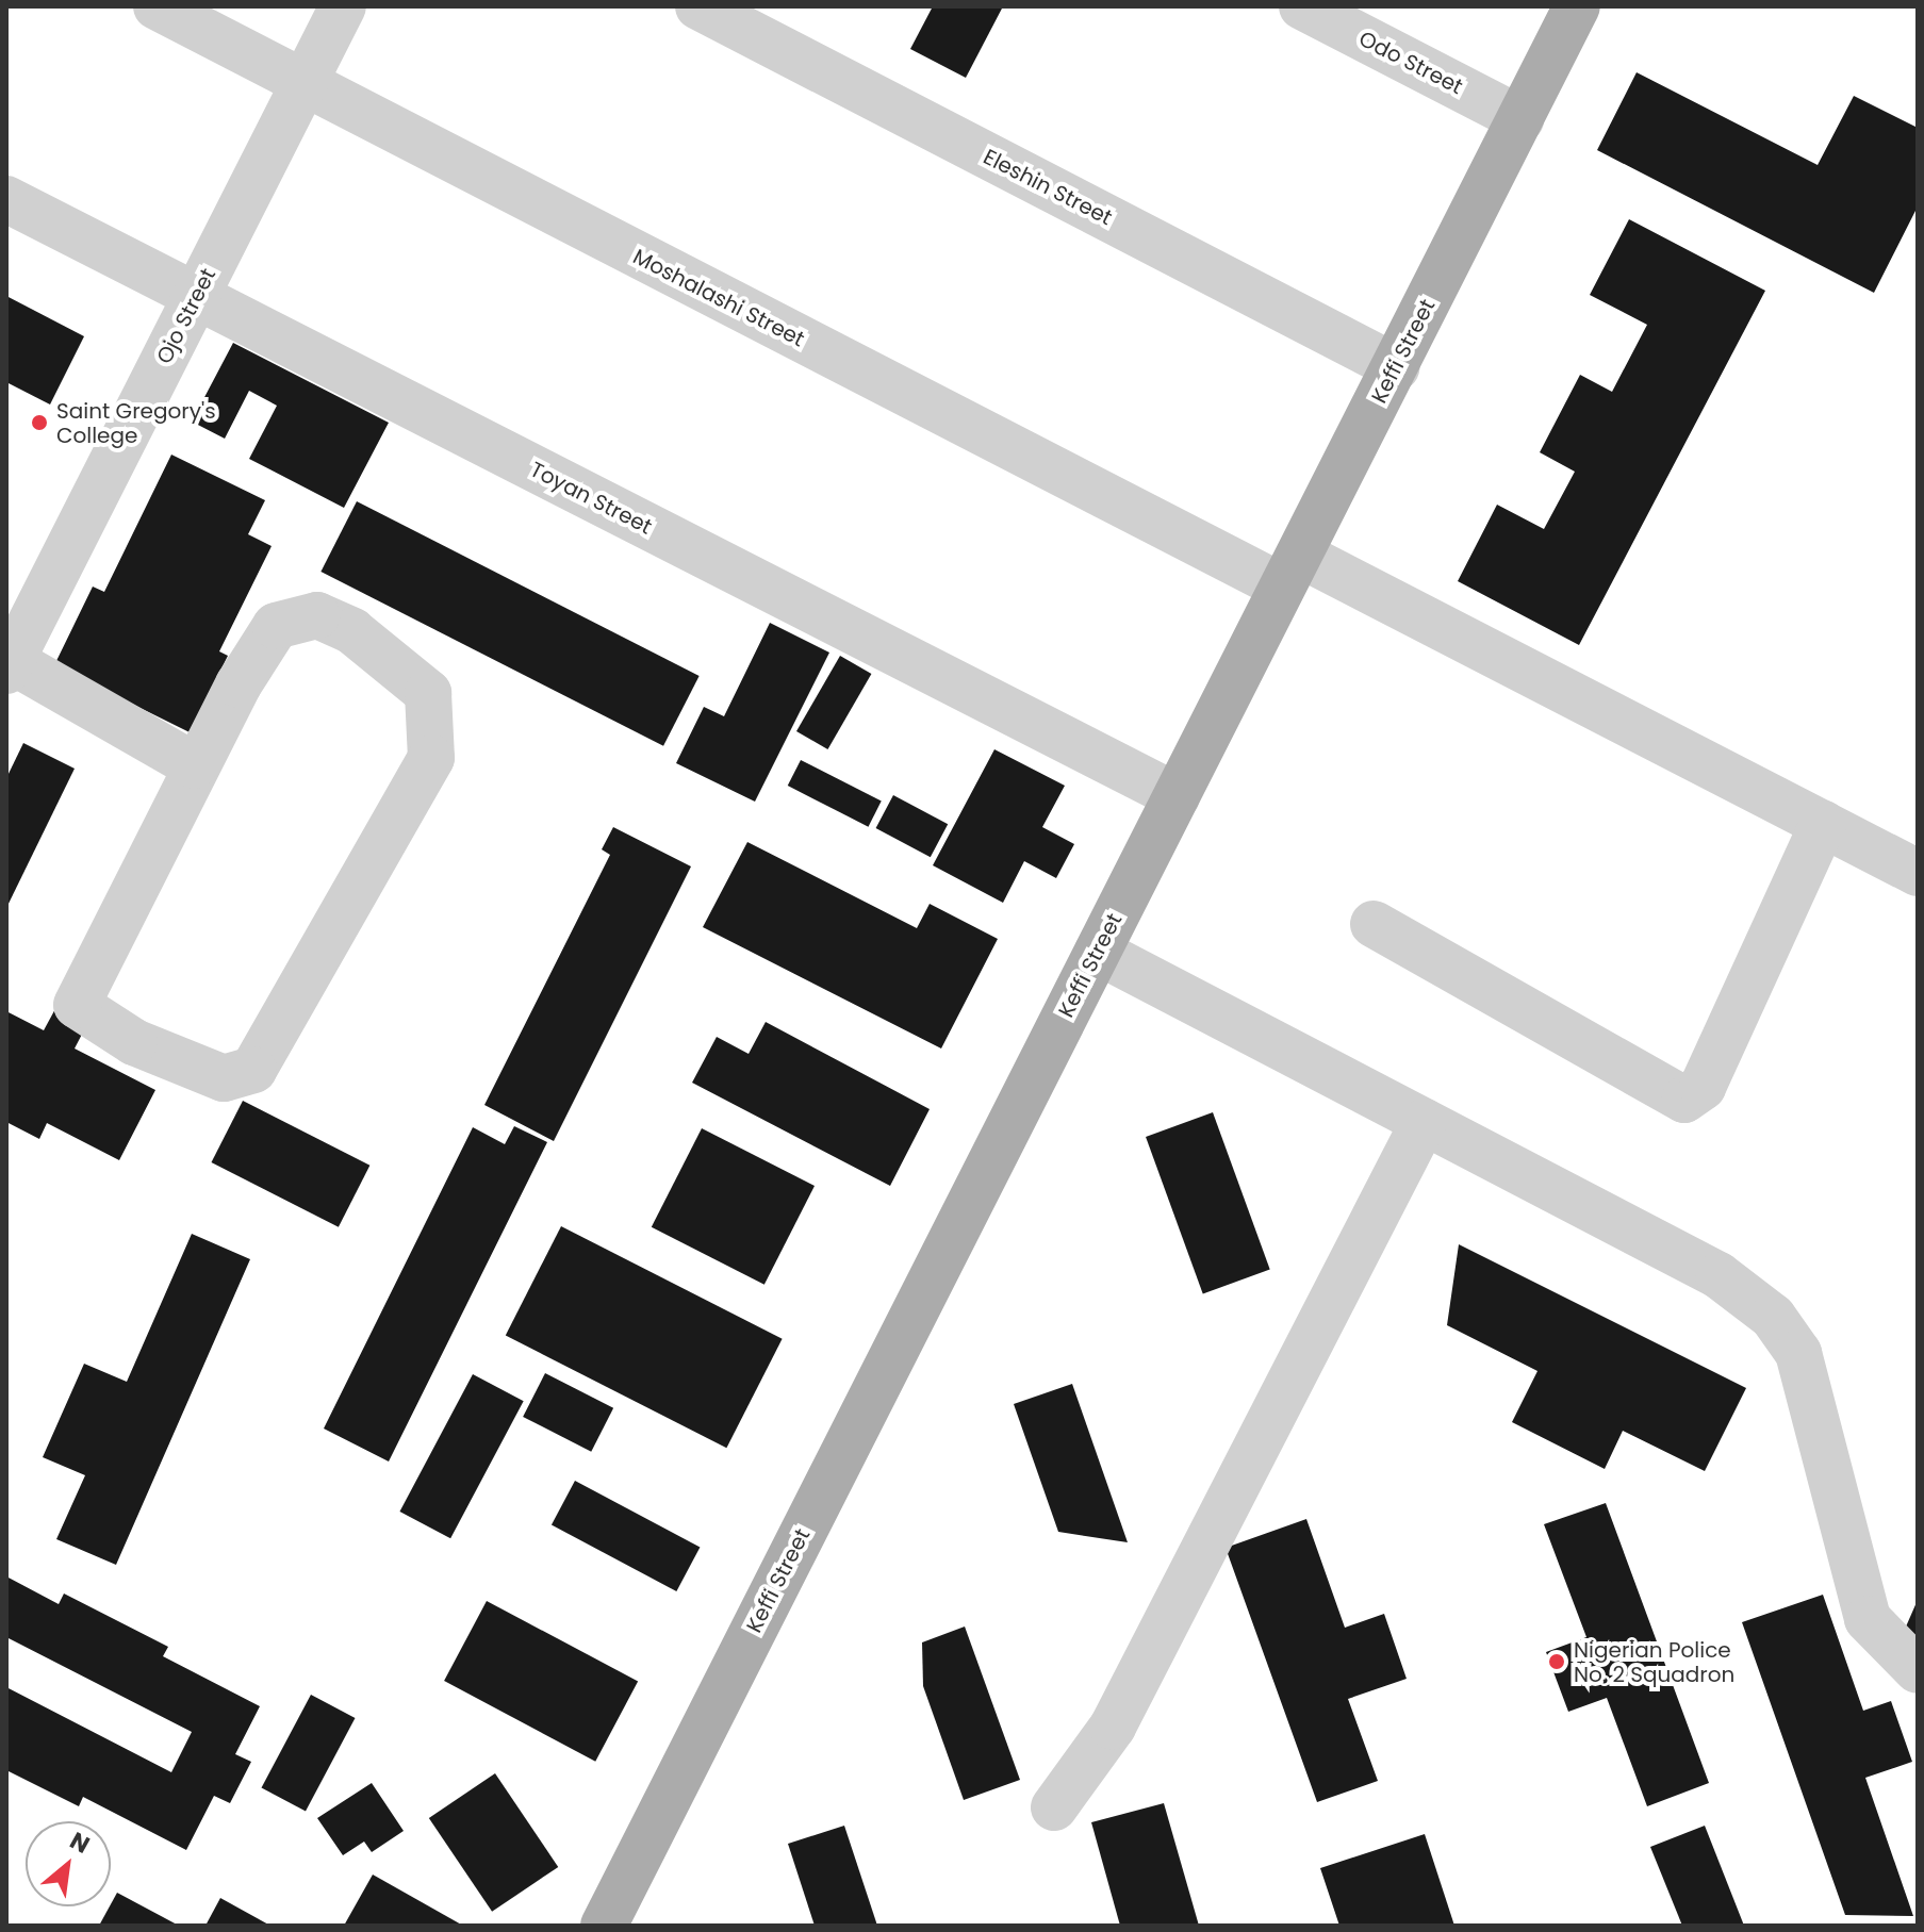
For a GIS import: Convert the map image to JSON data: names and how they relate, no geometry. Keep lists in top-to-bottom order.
{
  "streets": {
    "main road": ["Keffi Street"],
    "street": [
      "Odo Street",
      "Eleshin Street",
      "Moshalashi Street",
      "Ojo Street",
      "Toyan Street"
    ]
  },
  "crossings": [
    ["Odo Street", "Keffi Street"],
    ["Eleshin Street", "Keffi Street"],
    ["Moshalashi Street", "Ojo Street"],
    ["Moshalashi Street", "Keffi Street"],
    ["Ojo Street", "Toyan Street"],
    ["Keffi Street", "Toyan Street"]
  ],
  "places": ["Saint Gregory's College", "Nigerian Police No. 2 Squadron"],
  "north": "top right"
}
